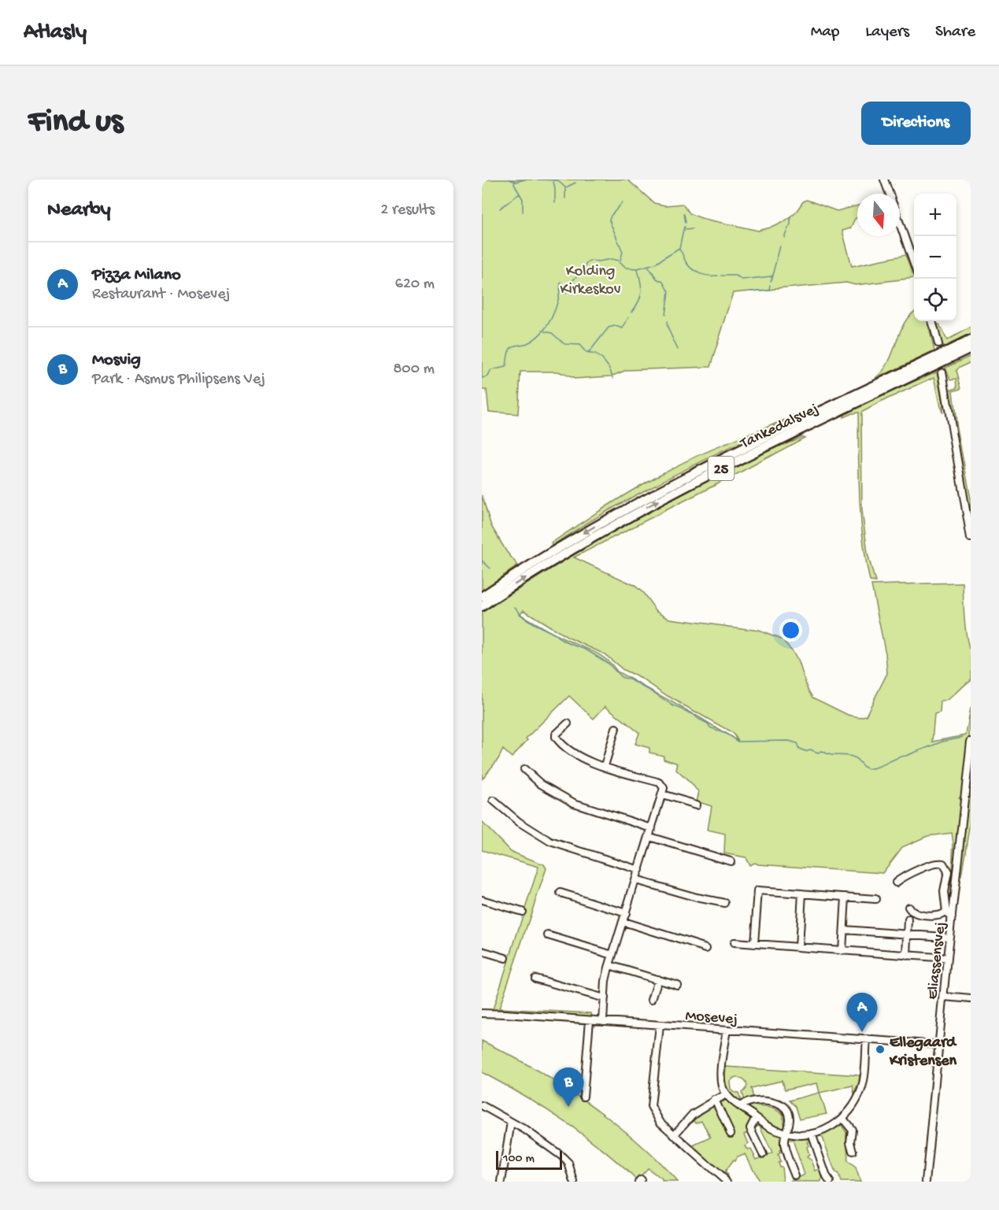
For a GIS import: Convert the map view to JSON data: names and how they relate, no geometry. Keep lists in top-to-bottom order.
{
  "streets": {
    "highway": ["Tankedalsvej", "25"],
    "street": ["Eliassensvej", "Mosevej"]
  },
  "crossings": [
    ["Eliassensvej", "Mosevej"]
  ],
  "parks": ["Kolding Kirkeskov"],
  "places": ["Ellegaard Kristensen"],
  "scale_bar": "100 m",
  "north": "bottom",
  "page": {
    "header": "Atlasly",
    "nav": ["Map", "Layers", "Share"],
    "buttons": "Directions",
    "title": "Find us",
    "heading": ["Nearby", "2 results"],
    "map_buttons": ["+", "−"],
    "list": [
      {
        "mark": "A",
        "name": "Pizza Milano",
        "note": "Restaurant · Mosevej",
        "value": "620 m"
      },
      {
        "mark": "B",
        "name": "Mosvig",
        "note": "Park · Asmus Philipsens Vej",
        "value": "800 m"
      }
    ],
    "pins": ["A", "B"],
    "scale": "100 m"
  }
}
